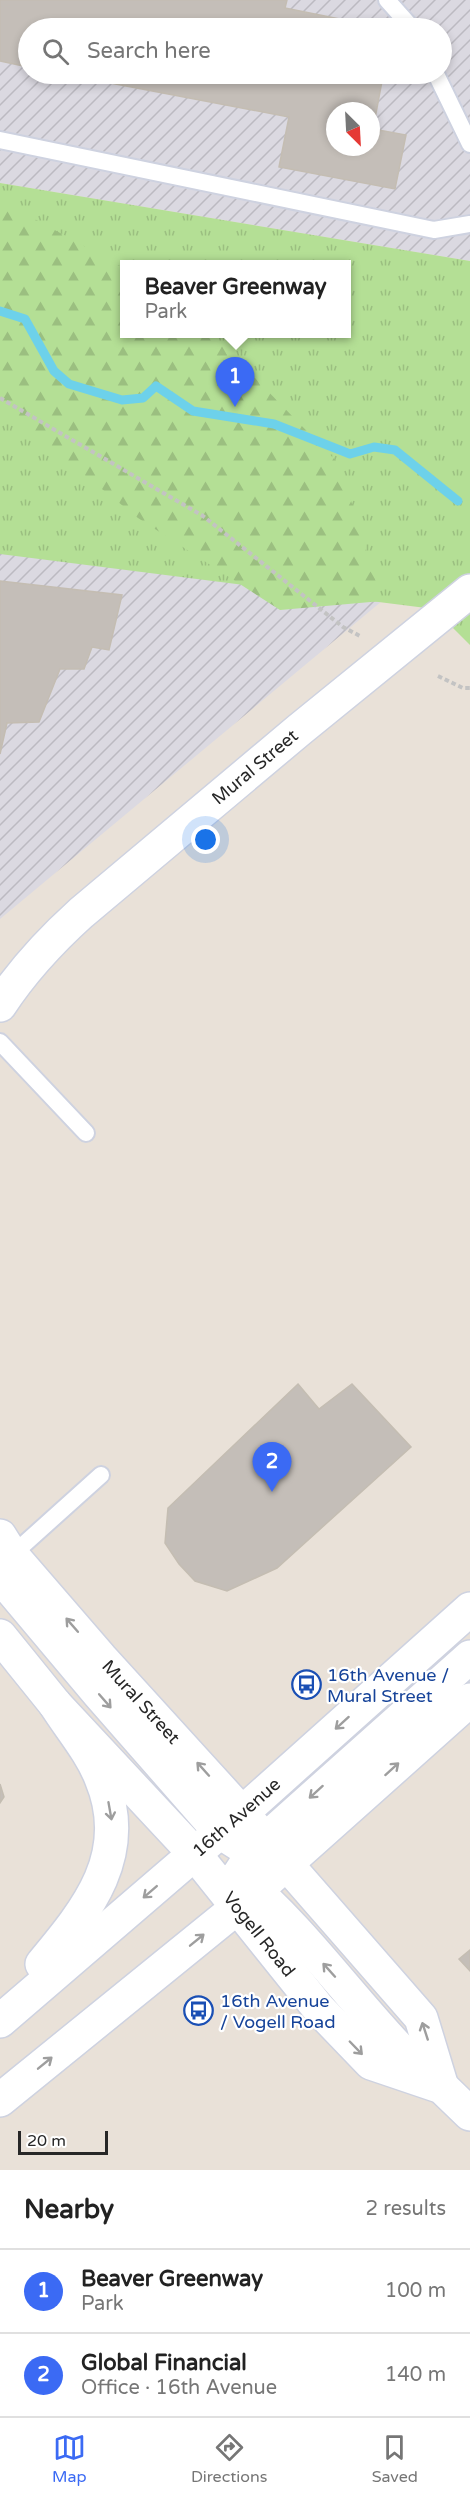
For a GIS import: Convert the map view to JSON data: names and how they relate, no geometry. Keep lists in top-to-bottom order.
{
  "streets": {
    "main road": ["Mural Street", "16th Avenue"]
  },
  "places": {
    "bus stop": ["16th Avenue / Mural Street", "16th Avenue / Vogell Road"]
  },
  "scale_bar": "20 m",
  "north": "bottom right",
  "page": {
    "search": "Search here",
    "popup": ["Beaver Greenway", "Park"],
    "pins": ["1", "2"],
    "scale": "20 m",
    "heading": ["Nearby", "2 results"],
    "list": [
      {
        "mark": "1",
        "name": "Beaver Greenway",
        "note": "Park",
        "value": "100 m"
      },
      {
        "mark": "2",
        "name": "Global Financial",
        "note": "Office · 16th Avenue",
        "value": "140 m"
      }
    ],
    "nav": ["Map", "Directions", "Saved"]
  }
}
